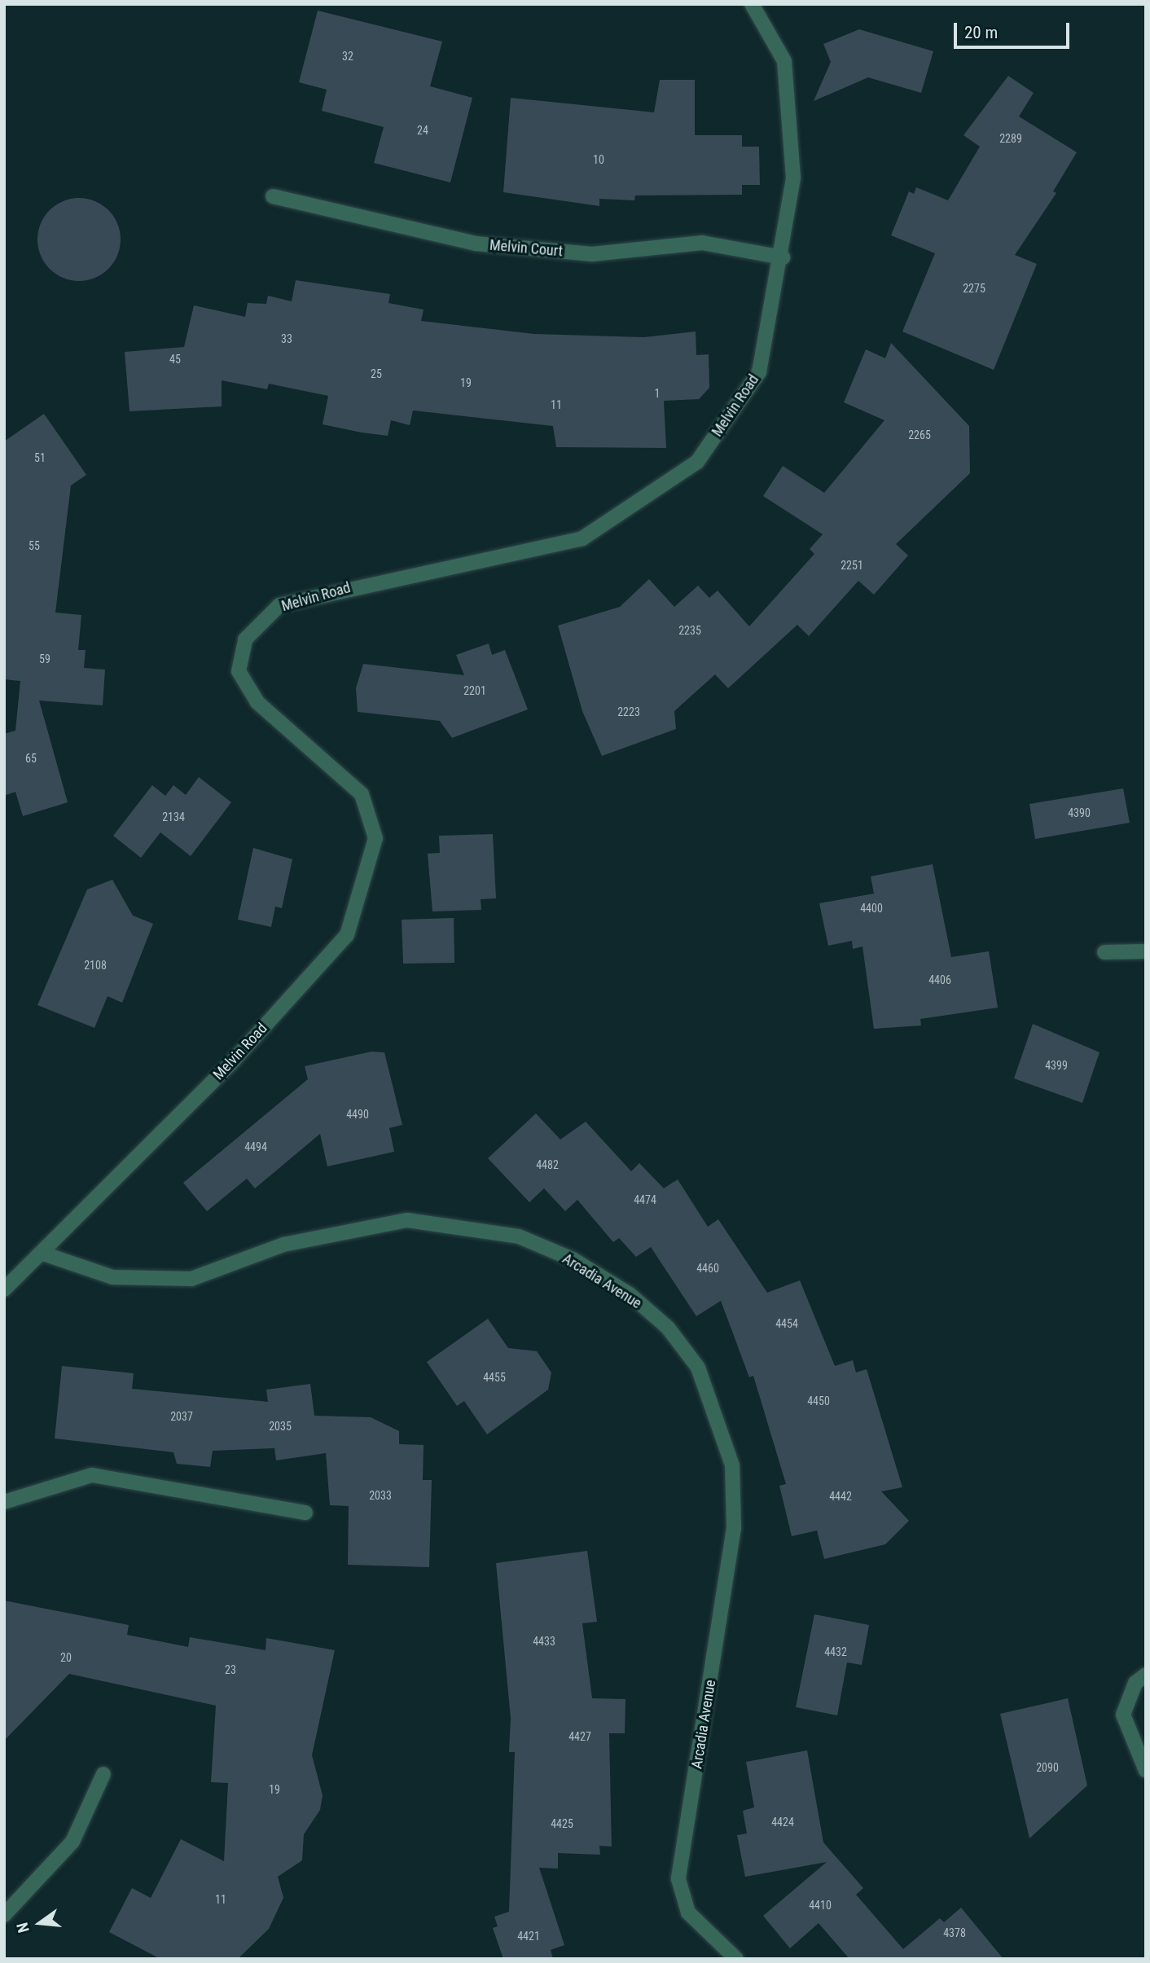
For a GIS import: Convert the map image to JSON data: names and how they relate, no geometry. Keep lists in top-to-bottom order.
{
  "streets": {
    "street": ["Melvin Court", "Melvin Road", "Arcadia Avenue"]
  },
  "crossings": [
    ["Melvin Court", "Melvin Road"],
    ["Melvin Road", "Arcadia Avenue"]
  ],
  "house_numbers": [
    "32",
    "24",
    "2289",
    "10",
    "2275",
    "33",
    "45",
    "25",
    "19",
    "1",
    "11",
    "2265",
    "51",
    "55",
    "2251",
    "2235",
    "59",
    "2201",
    "2223",
    "65",
    "4390",
    "2134",
    "4400",
    "2108",
    "4406",
    "4399",
    "4490",
    "4494",
    "4482",
    "4474",
    "4460",
    "4454",
    "4455",
    "4450",
    "2037",
    "2035",
    "2033",
    "4442",
    "4433",
    "4432",
    "20",
    "23",
    "4427",
    "2090",
    "19",
    "4424",
    "4425",
    "11",
    "4410",
    "4378",
    "4421"
  ],
  "scale_bar": "20 m",
  "north": "left"
}
